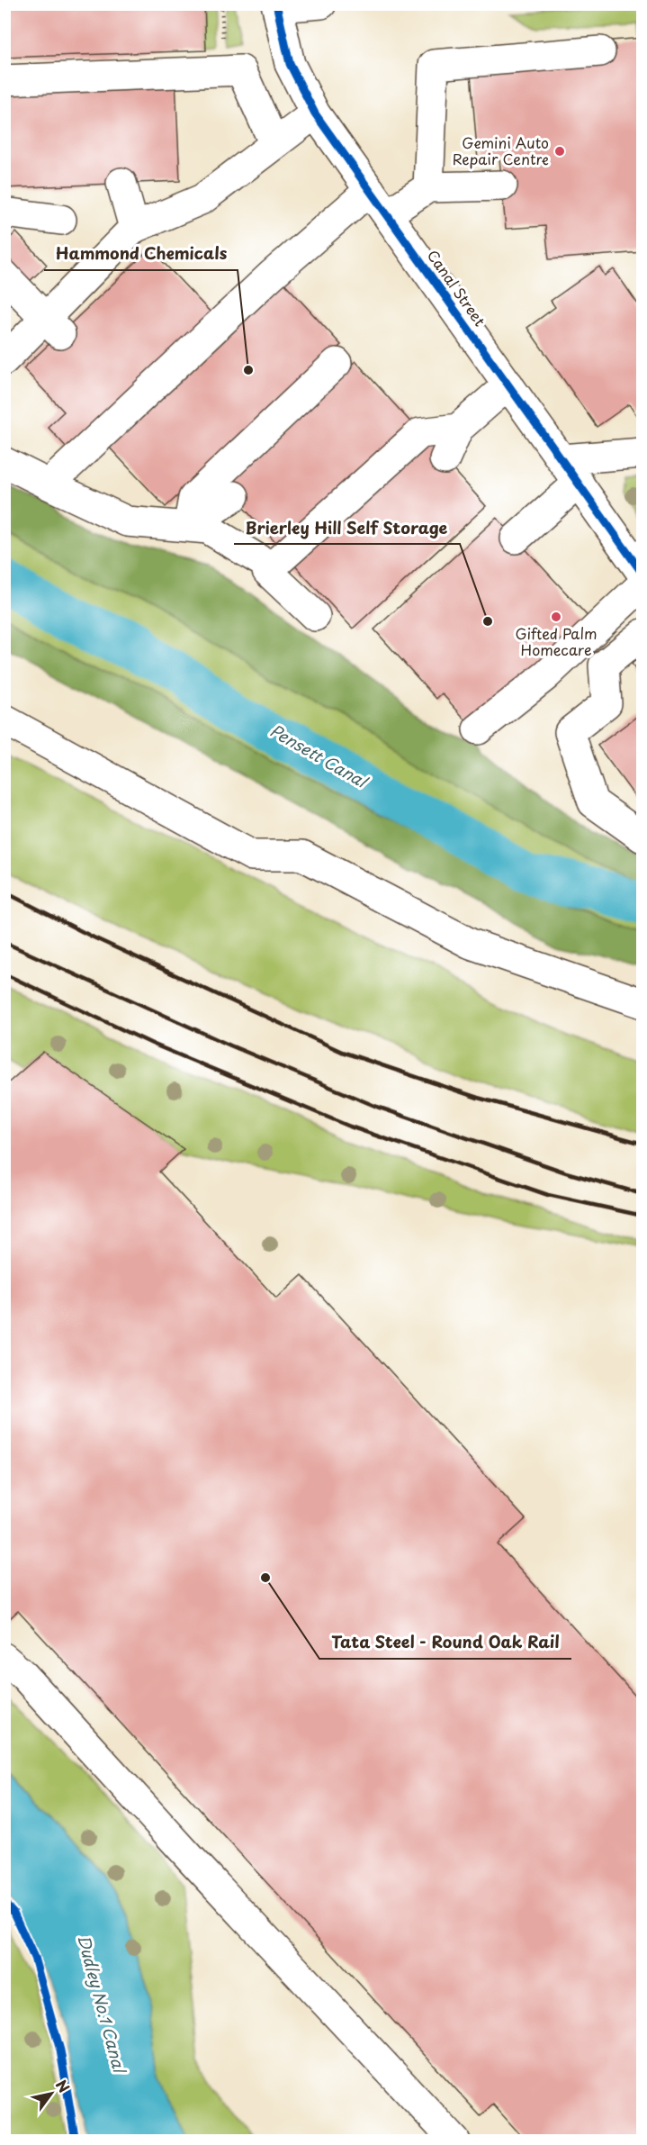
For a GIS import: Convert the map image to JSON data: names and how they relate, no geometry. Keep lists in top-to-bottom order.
{
  "streets": {
    "street": ["Canal Street"]
  },
  "water": ["Pensett Canal", "Dudley No.1 Canal"],
  "places": [
    "Gemini Auto Repair Centre",
    "Hammond Chemicals",
    "Gifted Palm Homecare",
    "Brierley Hill Self Storage",
    "Tata Steel - Round Oak Rail"
  ],
  "north": "top right"
}
